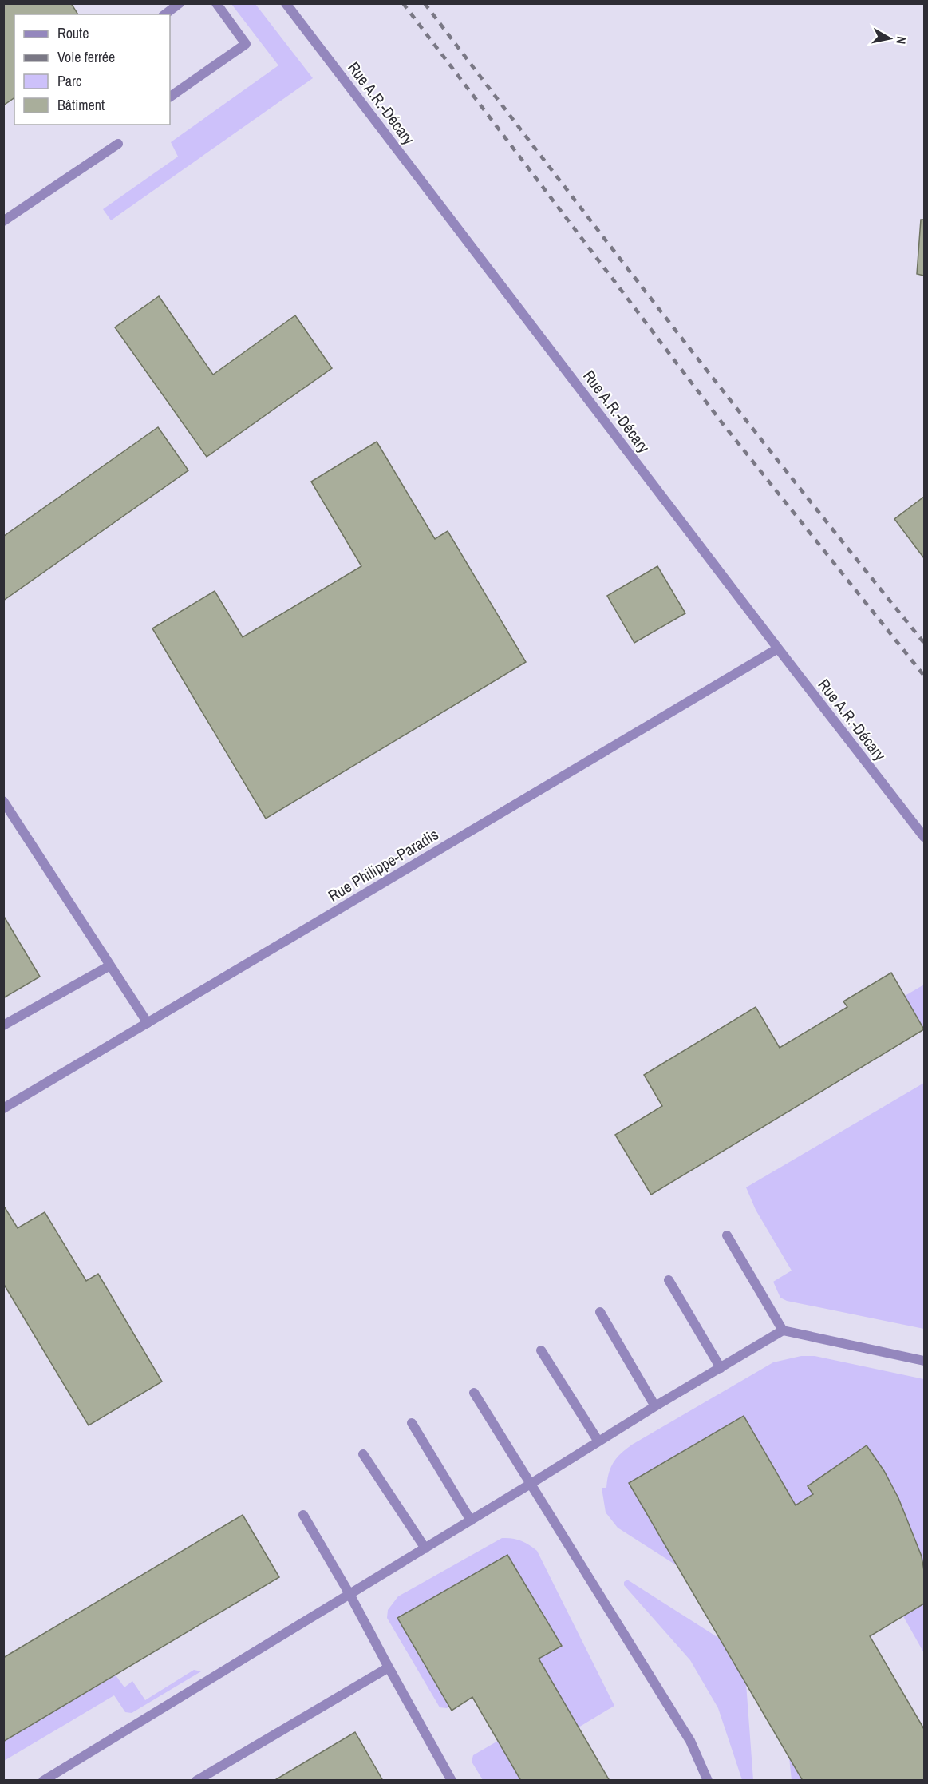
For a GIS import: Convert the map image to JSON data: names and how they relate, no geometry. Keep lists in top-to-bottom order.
{
  "streets": {
    "street": ["Rue A.R.-Décary", "Rue Philippe-Paradis"]
  },
  "crossings": [
    ["Rue A.R.-Décary", "Rue Philippe-Paradis"]
  ],
  "legend": [
    "Route",
    "Voie ferrée",
    "Parc",
    "Bâtiment"
  ],
  "north": "right"
}
